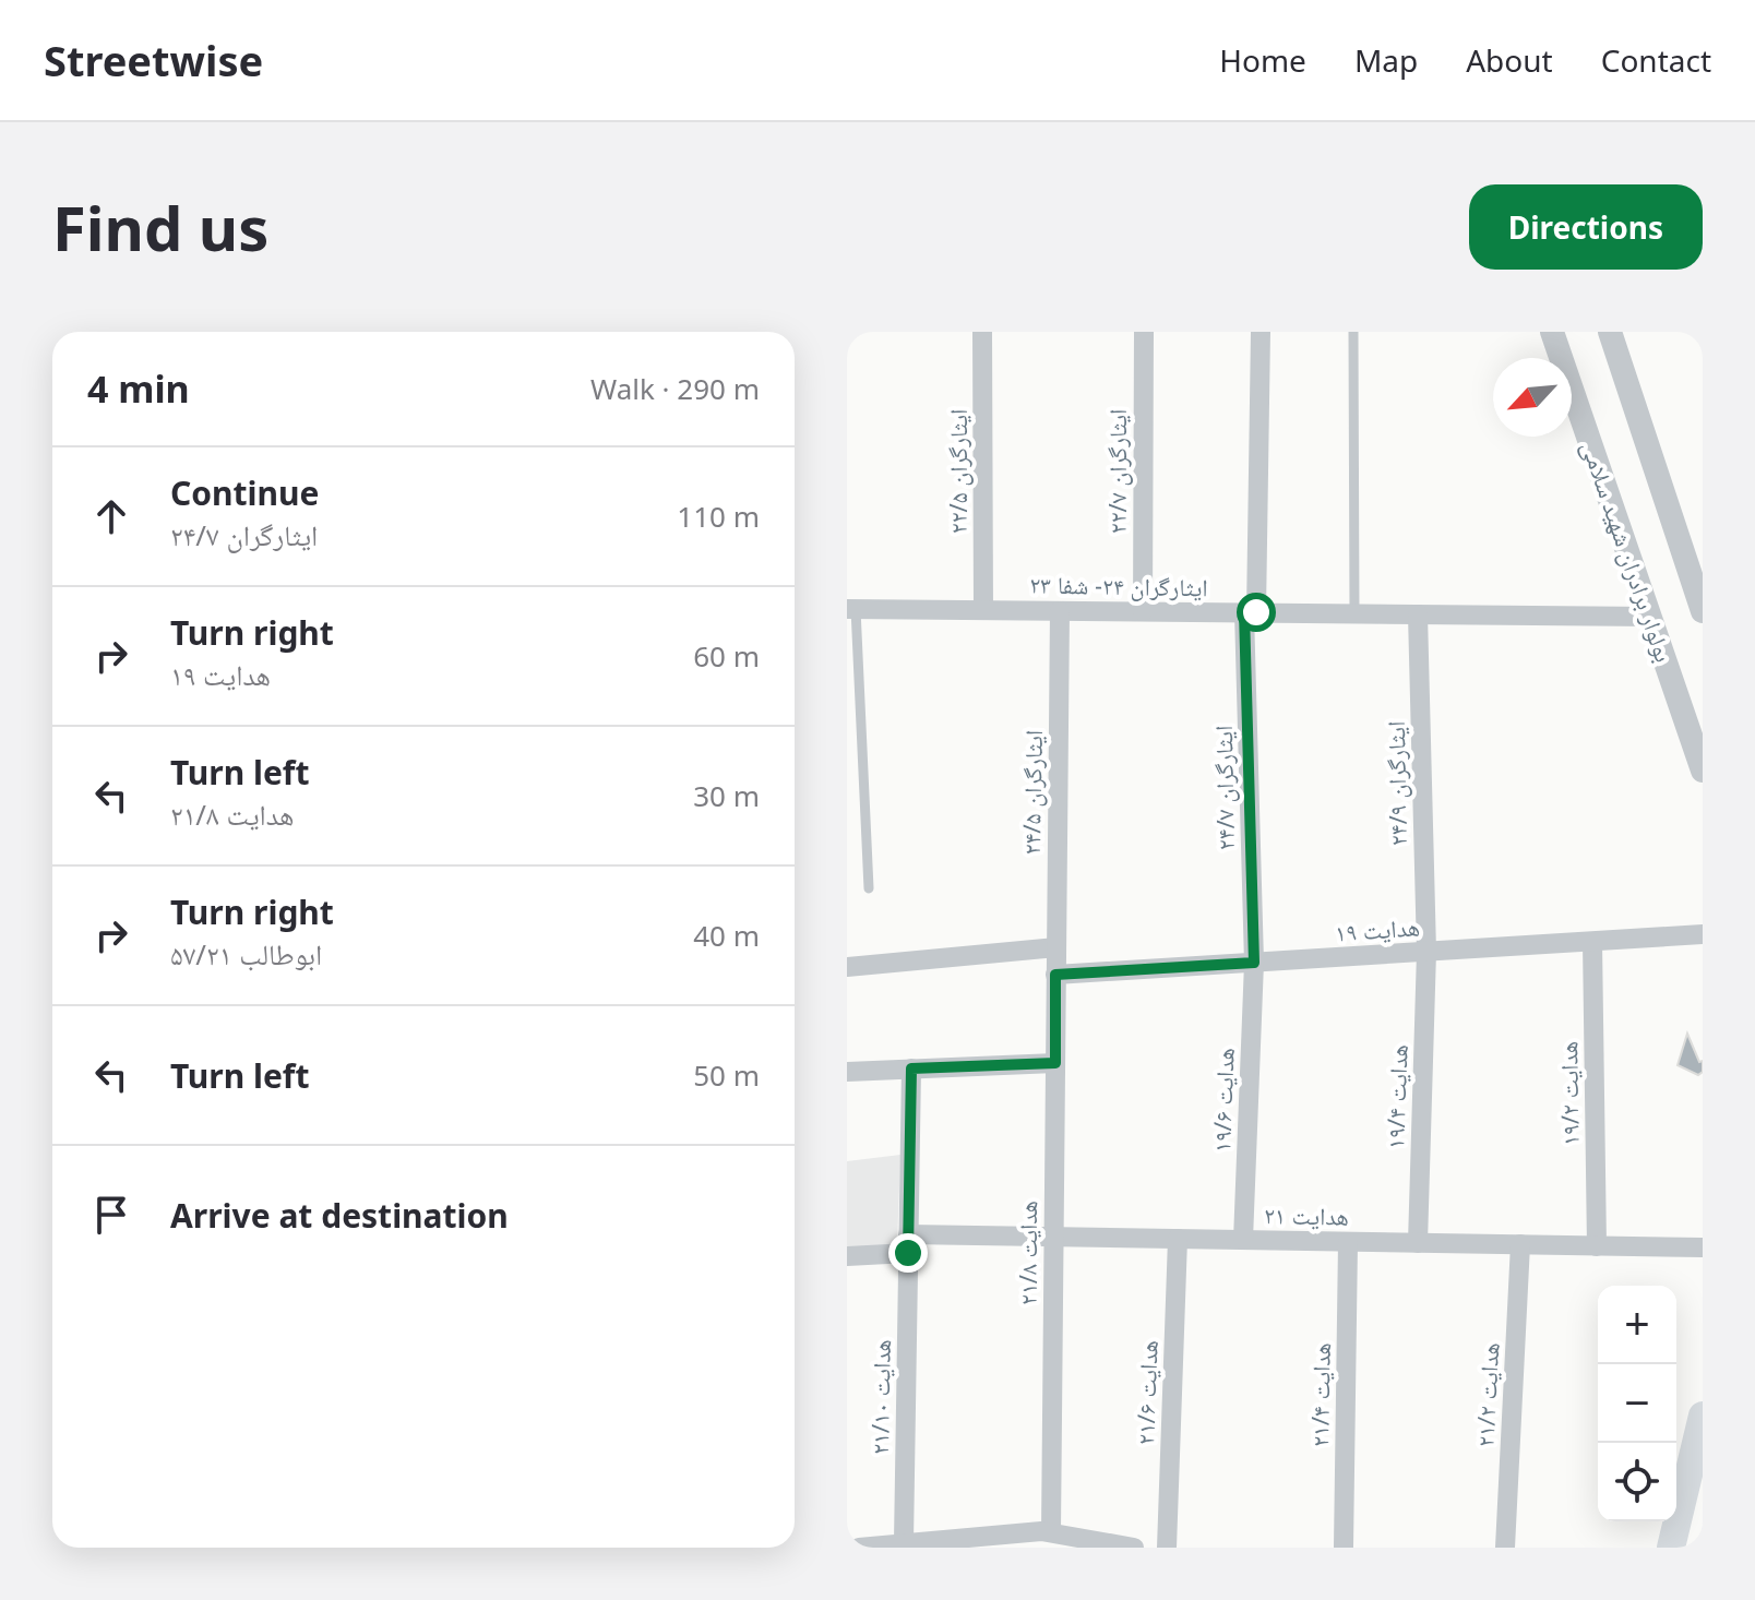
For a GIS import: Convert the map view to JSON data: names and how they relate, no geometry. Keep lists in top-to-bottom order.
{
  "streets": {
    "street": [
      "ایثارگران ۲۲/۵",
      "ایثارگران ۲۲/۷",
      "بولوار برادران شهید سلامی",
      "ایثارگران ۲۴- شفا ۲۳",
      "ایثارگران ۲۴/۹",
      "ایثارگران ۲۴/۷",
      "ایثارگران ۲۴/۵",
      "هدایت ۱۹",
      "هدایت ۱۹/۲",
      "هدایت ۱۹/۴",
      "هدایت ۱۹/۶",
      "هدایت ۲۱",
      "هدایت ۲۱/۸",
      "هدایت ۲۱/۶",
      "هدایت ۲۱/۴",
      "هدایت ۲۱/۲",
      "هدایت ۲۱/۱۰"
    ]
  },
  "crossings": [
    ["ایثارگران ۲۲/۵", "ایثارگران ۲۴- شفا ۲۳"],
    ["ایثارگران ۲۲/۷", "ایثارگران ۲۴- شفا ۲۳"],
    ["بولوار برادران شهید سلامی", "ایثارگران ۲۴- شفا ۲۳"],
    ["ایثارگران ۲۴- شفا ۲۳", "ایثارگران ۲۴/۹"],
    ["ایثارگران ۲۴- شفا ۲۳", "ایثارگران ۲۴/۷"],
    ["ایثارگران ۲۴- شفا ۲۳", "ایثارگران ۲۴/۵"],
    ["ایثارگران ۲۴/۹", "هدایت ۱۹"],
    ["ایثارگران ۲۴/۹", "هدایت ۱۹/۴"],
    ["ایثارگران ۲۴/۷", "هدایت ۱۹"],
    ["ایثارگران ۲۴/۷", "هدایت ۱۹/۶"],
    ["ایثارگران ۲۴/۵", "هدایت ۱۹"],
    ["ایثارگران ۲۴/۵", "هدایت ۲۱/۸"],
    ["هدایت ۱۹", "هدایت ۱۹/۲"],
    ["هدایت ۱۹", "هدایت ۱۹/۴"],
    ["هدایت ۱۹", "هدایت ۱۹/۶"],
    ["هدایت ۱۹", "هدایت ۲۱/۸"],
    ["هدایت ۱۹/۲", "هدایت ۲۱"],
    ["هدایت ۱۹/۴", "هدایت ۲۱"],
    ["هدایت ۱۹/۶", "هدایت ۲۱"],
    ["هدایت ۲۱", "هدایت ۲۱/۸"],
    ["هدایت ۲۱", "هدایت ۲۱/۶"],
    ["هدایت ۲۱", "هدایت ۲۱/۴"],
    ["هدایت ۲۱", "هدایت ۲۱/۲"],
    ["هدایت ۲۱", "هدایت ۲۱/۱۰"]
  ],
  "north": "bottom left",
  "page": {
    "header": "Streetwise",
    "nav": [
      "Home",
      "Map",
      "About",
      "Contact"
    ],
    "buttons": "Directions",
    "title": "Find us",
    "heading": ["4 min", "Walk · 290 m"],
    "list": [
      ["Continue", "ایثارگران ۲۴/۷", "110 m"],
      ["Turn right", "هدایت ۱۹", "60 m"],
      ["Turn left", "هدایت ۲۱/۸", "30 m"],
      ["Turn right", "ابوطالب ۵۷/۲۱", "40 m"],
      ["Turn left", "50 m"],
      "Arrive at destination"
    ],
    "map_buttons": ["+", "−"]
  }
}
